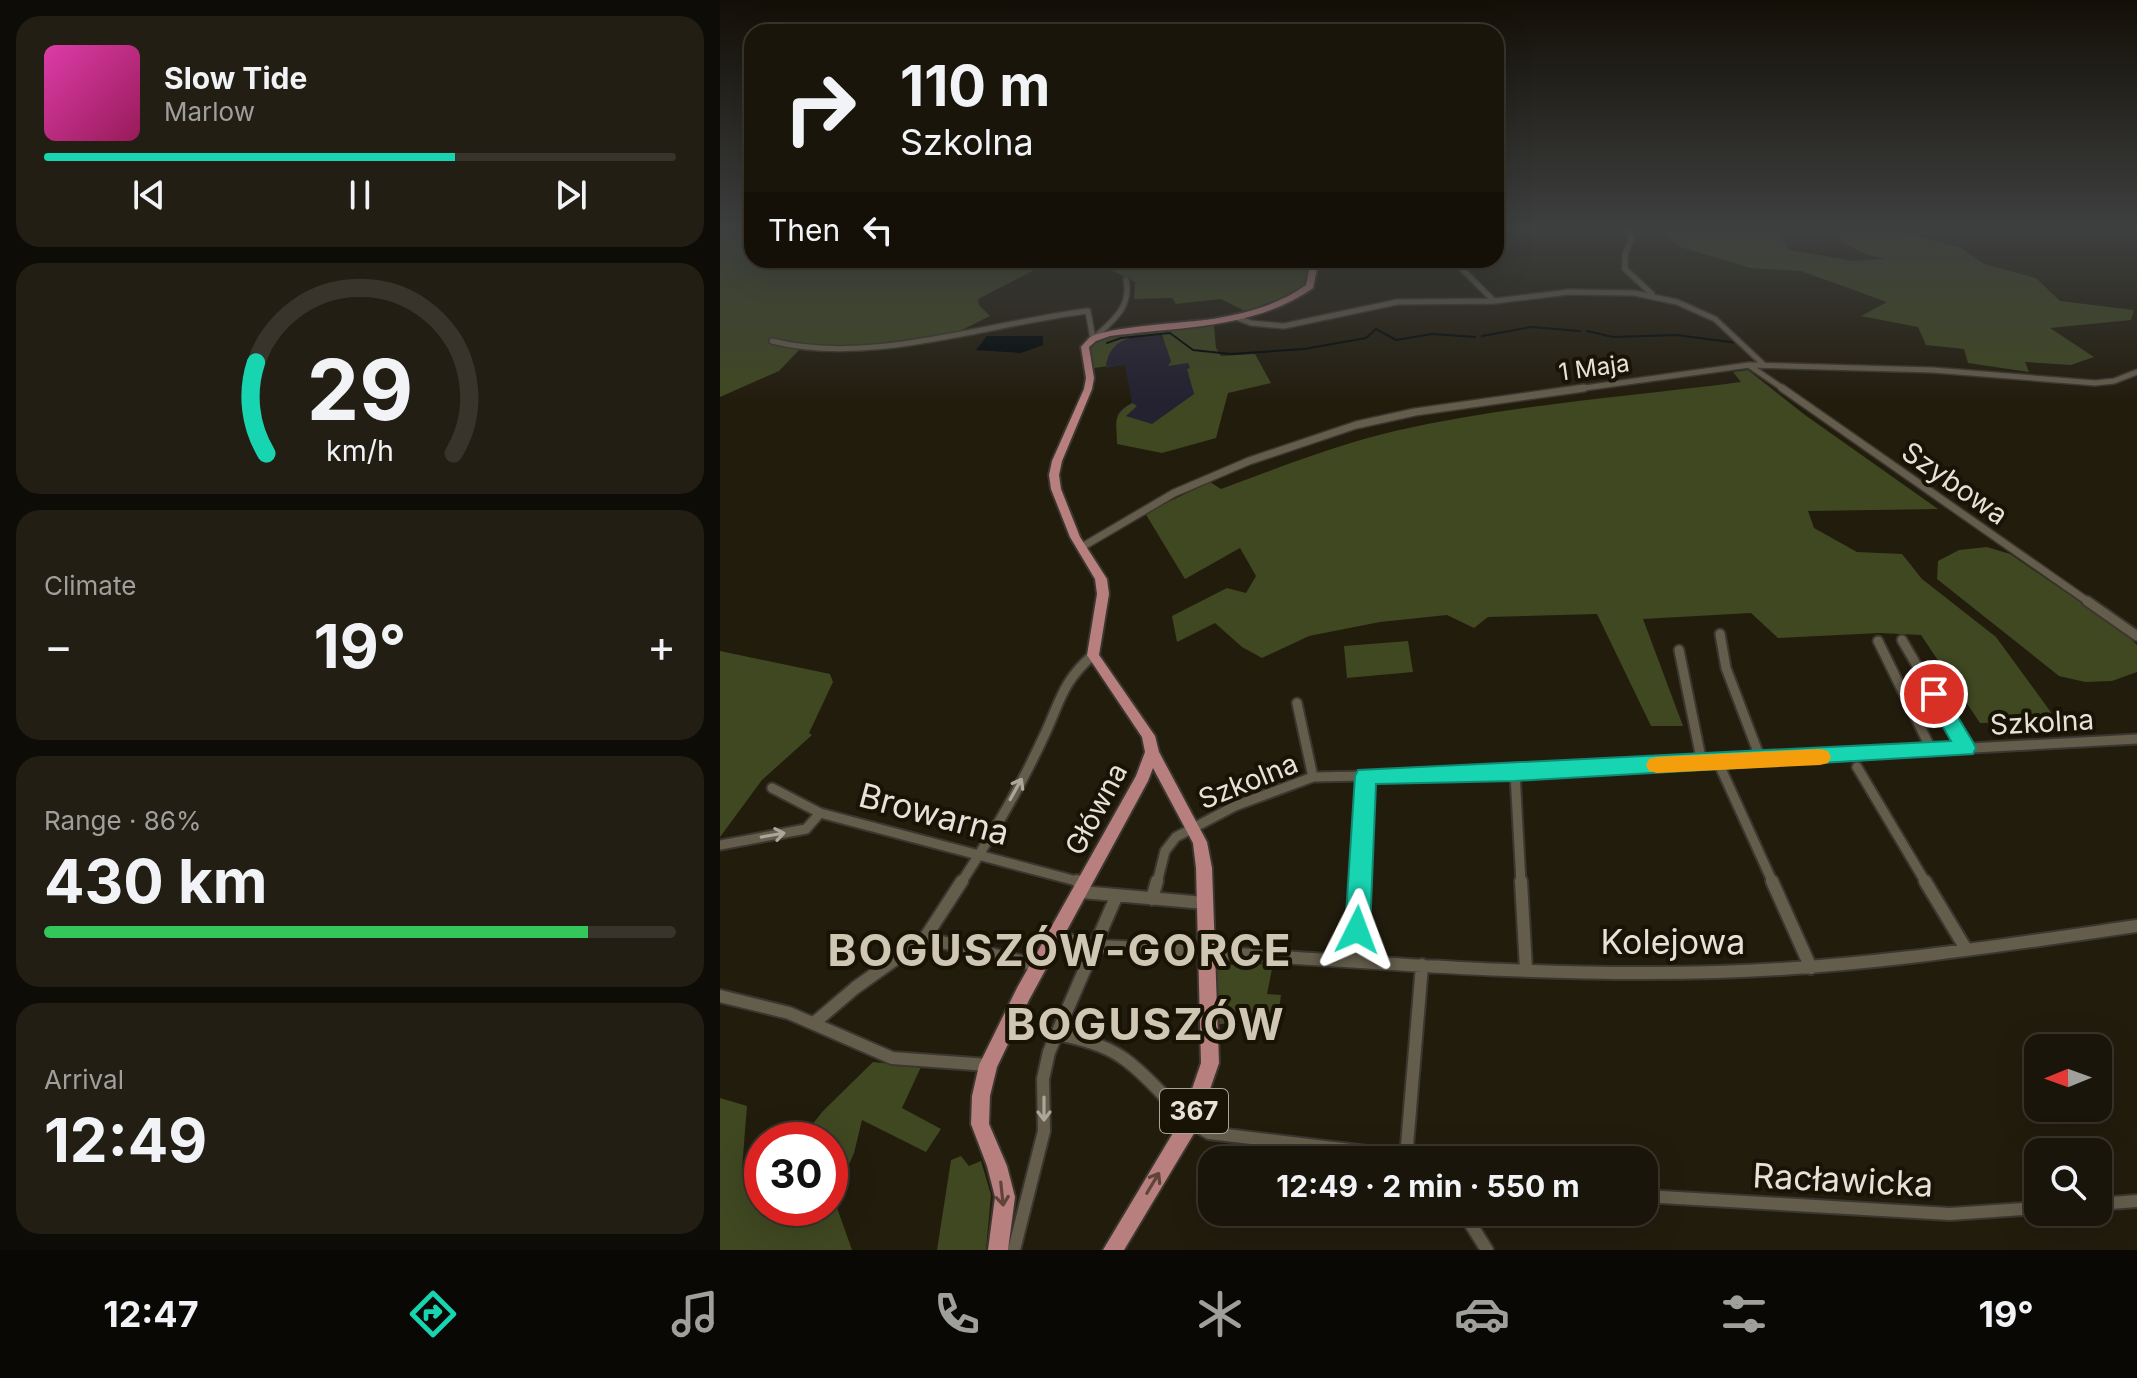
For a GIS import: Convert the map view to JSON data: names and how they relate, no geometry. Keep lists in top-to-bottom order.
{
  "streets": {
    "main road": ["Główna", "367"],
    "street": [
      "1 Maja",
      "Szybowa",
      "Szkolna",
      "Browarna",
      "Kolejowa",
      "Racławicka"
    ]
  },
  "crossings": [
    ["1 Maja", "Szybowa"],
    ["Szkolna", "Browarna"],
    ["Szkolna", "367"],
    ["Główna", "Browarna"],
    ["Główna", "Kolejowa"],
    ["Główna", "367"],
    ["Browarna", "367"],
    ["Kolejowa", "367"]
  ],
  "districts": ["BOGUSZÓW-GORCE", "BOGUSZÓW"],
  "north": "left",
  "page": {
    "turn": ["110 m", "Szkolna"],
    "song": ["Slow Tide", "Marlow"],
    "then": "Then",
    "tile": [
      "Climate",
      ["Range · 86%", "430 km"],
      ["Arrival", "12:49"]
    ],
    "heat": ["−", "19°", "+"],
    "limit": "30",
    "trip": "12:49 · 2 min · 550 m",
    "tabs": ["12:47", "19°"],
    "gauge": ["29", "km/h"]
  }
}
